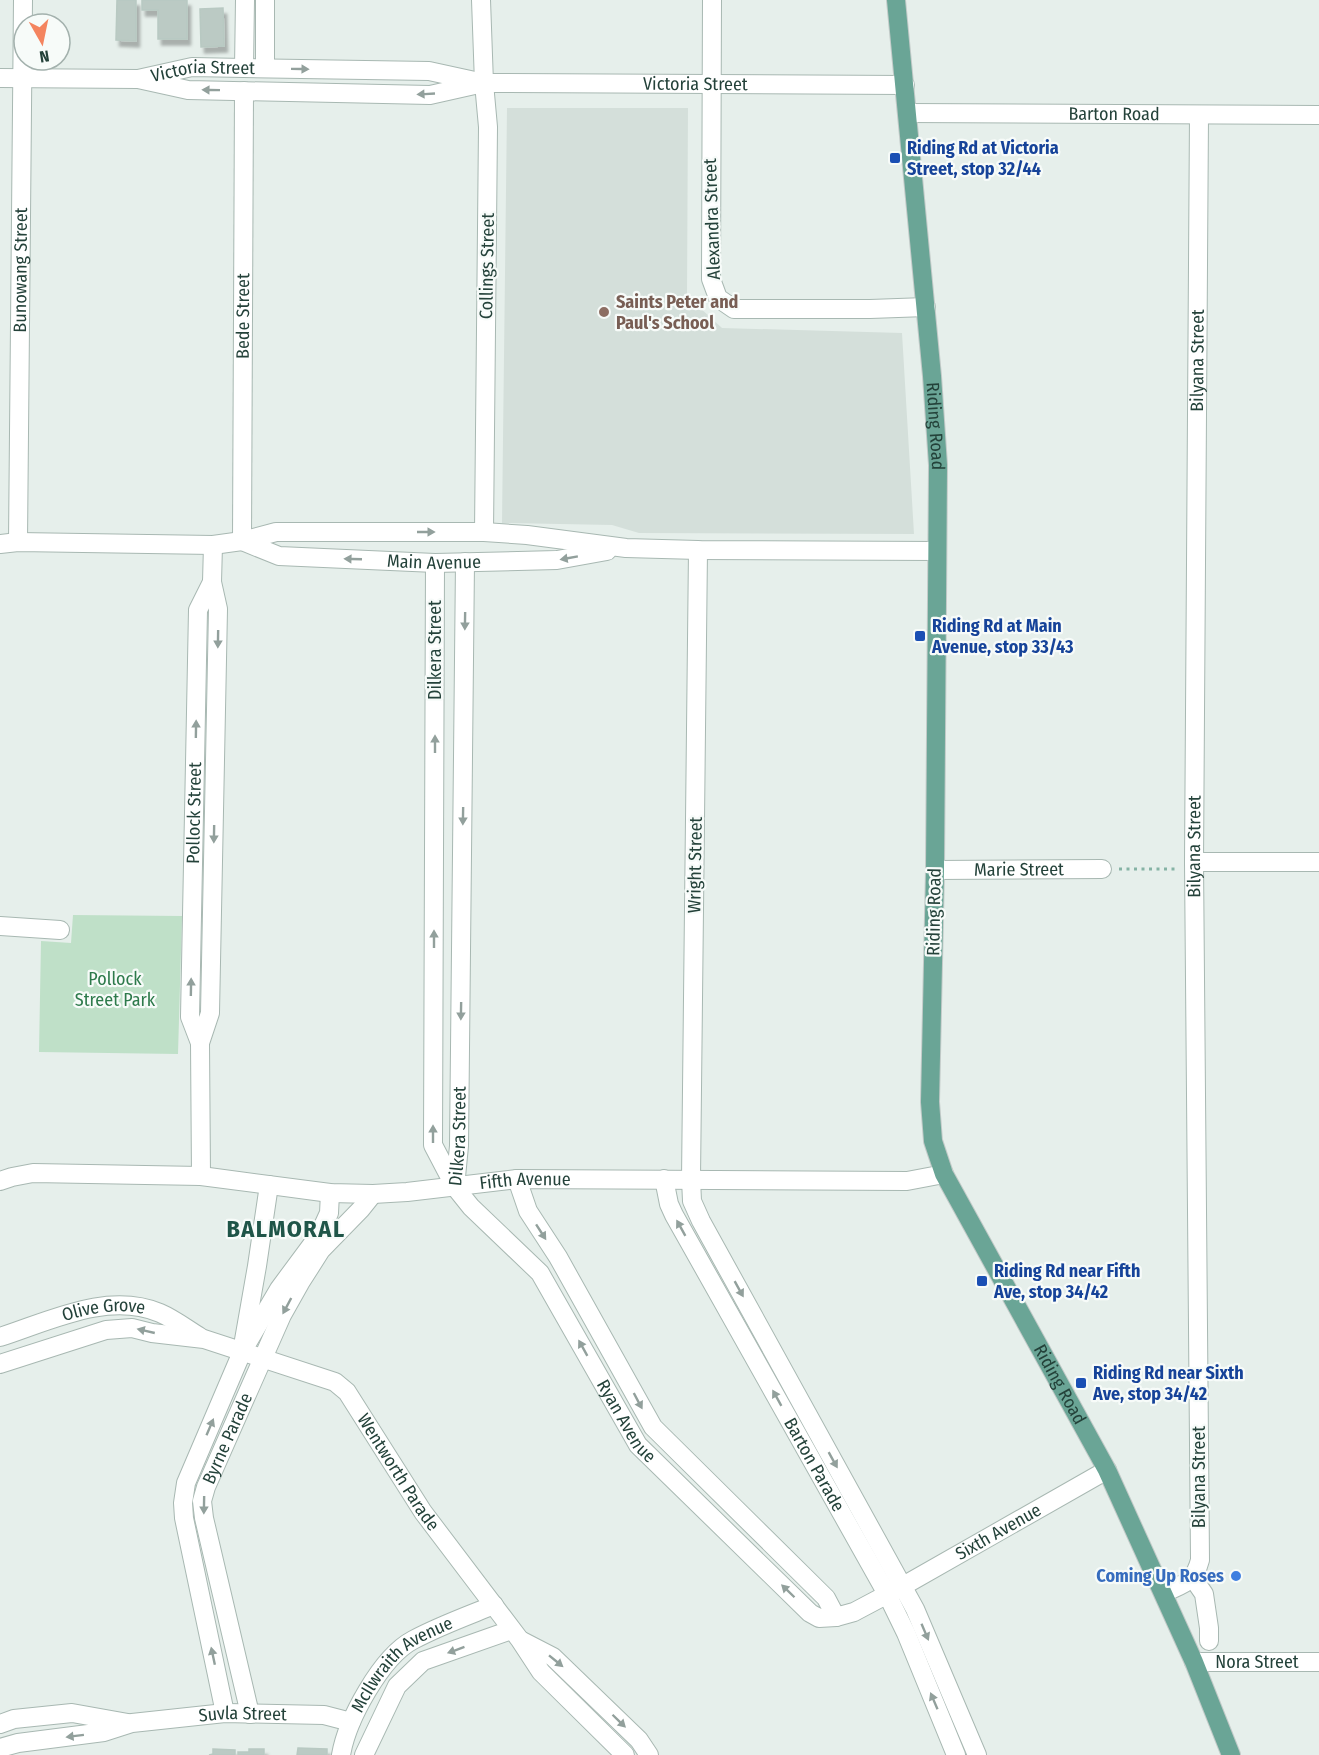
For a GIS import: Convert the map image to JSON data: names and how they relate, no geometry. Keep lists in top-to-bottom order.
{
  "streets": {
    "main road": ["Riding Road"],
    "street": [
      "Victoria Street",
      "Barton Road",
      "Alexandra Street",
      "Collings Street",
      "Bunowang Street",
      "Bede Street",
      "Bilyana Street",
      "Main Avenue",
      "Dilkera Street",
      "Pollock Street",
      "Wright Street",
      "Marie Street",
      "Fifth Avenue",
      "Olive Grove",
      "Ryan Avenue",
      "Byrne Parade",
      "Barton Parade",
      "Wentworth Parade",
      "Sixth Avenue",
      "Nora Street",
      "McIlwraith Avenue",
      "Suvla Street"
    ]
  },
  "crossings": [
    ["Victoria Street", "Alexandra Street"],
    ["Victoria Street", "Collings Street"],
    ["Victoria Street", "Bunowang Street"],
    ["Victoria Street", "Bede Street"],
    ["Victoria Street", "Riding Road"],
    ["Barton Road", "Bilyana Street"],
    ["Barton Road", "Riding Road"],
    ["Alexandra Street", "Riding Road"],
    ["Collings Street", "Main Avenue"],
    ["Bunowang Street", "Main Avenue"],
    ["Bede Street", "Main Avenue"],
    ["Riding Road", "Main Avenue"],
    ["Riding Road", "Marie Street"],
    ["Riding Road", "Fifth Avenue"],
    ["Riding Road", "Sixth Avenue"],
    ["Riding Road", "Nora Street"],
    ["Main Avenue", "Dilkera Street"],
    ["Main Avenue", "Pollock Street"],
    ["Main Avenue", "Wright Street"],
    ["Dilkera Street", "Fifth Avenue"],
    ["Dilkera Street", "Ryan Avenue"],
    ["Pollock Street", "Fifth Avenue"],
    ["Wright Street", "Fifth Avenue"],
    ["Wright Street", "Barton Parade"],
    ["Fifth Avenue", "Ryan Avenue"],
    ["Fifth Avenue", "Byrne Parade"],
    ["Fifth Avenue", "Barton Parade"],
    ["Olive Grove", "Byrne Parade"],
    ["Olive Grove", "Wentworth Parade"],
    ["Byrne Parade", "Wentworth Parade"],
    ["Byrne Parade", "Suvla Street"],
    ["Barton Parade", "Sixth Avenue"],
    ["Wentworth Parade", "McIlwraith Avenue"],
    ["McIlwraith Avenue", "Suvla Street"]
  ],
  "districts": ["BALMORAL"],
  "parks": ["Pollock Street Park"],
  "places": {
    "transit": [
      "Riding Rd at Victoria Street, stop 32/44",
      "Riding Rd at Main Avenue, stop 33/43",
      "Riding Rd near Fifth Ave, stop 34/42",
      "Riding Rd near Sixth Ave, stop 34/42"
    ],
    "other": ["Saints Peter and Paul's School", "Coming Up Roses"]
  },
  "north": "bottom"
}
